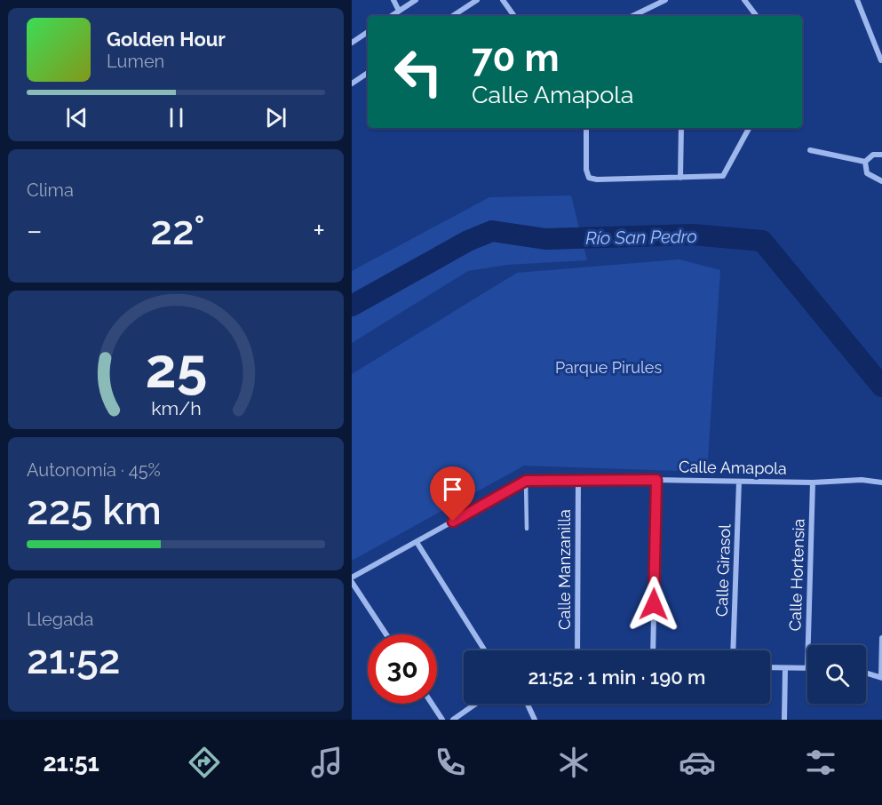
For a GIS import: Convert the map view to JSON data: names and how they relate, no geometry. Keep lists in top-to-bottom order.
{
  "streets": {
    "street": [
      "Calle Amapola",
      "Calle Manzanilla",
      "Calle Girasol",
      "Calle Hortensia"
    ]
  },
  "crossings": [
    ["Calle Amapola", "Calle Manzanilla"],
    ["Calle Amapola", "Calle Girasol"],
    ["Calle Amapola", "Calle Hortensia"]
  ],
  "water": ["Río San Pedro"],
  "parks": ["Parque Pirules"],
  "page": {
    "turn": ["70 m", "Calle Amapola"],
    "song": ["Golden Hour", "Lumen"],
    "tile": [
      "Clima",
      ["Autonomía · 45%", "225 km"],
      ["Llegada", "21:52"]
    ],
    "heat": ["−", "22°", "+"],
    "limit": "30",
    "trip": "21:52 · 1 min · 190 m",
    "tabs": "21:51",
    "gauge": ["25", "km/h"]
  }
}
